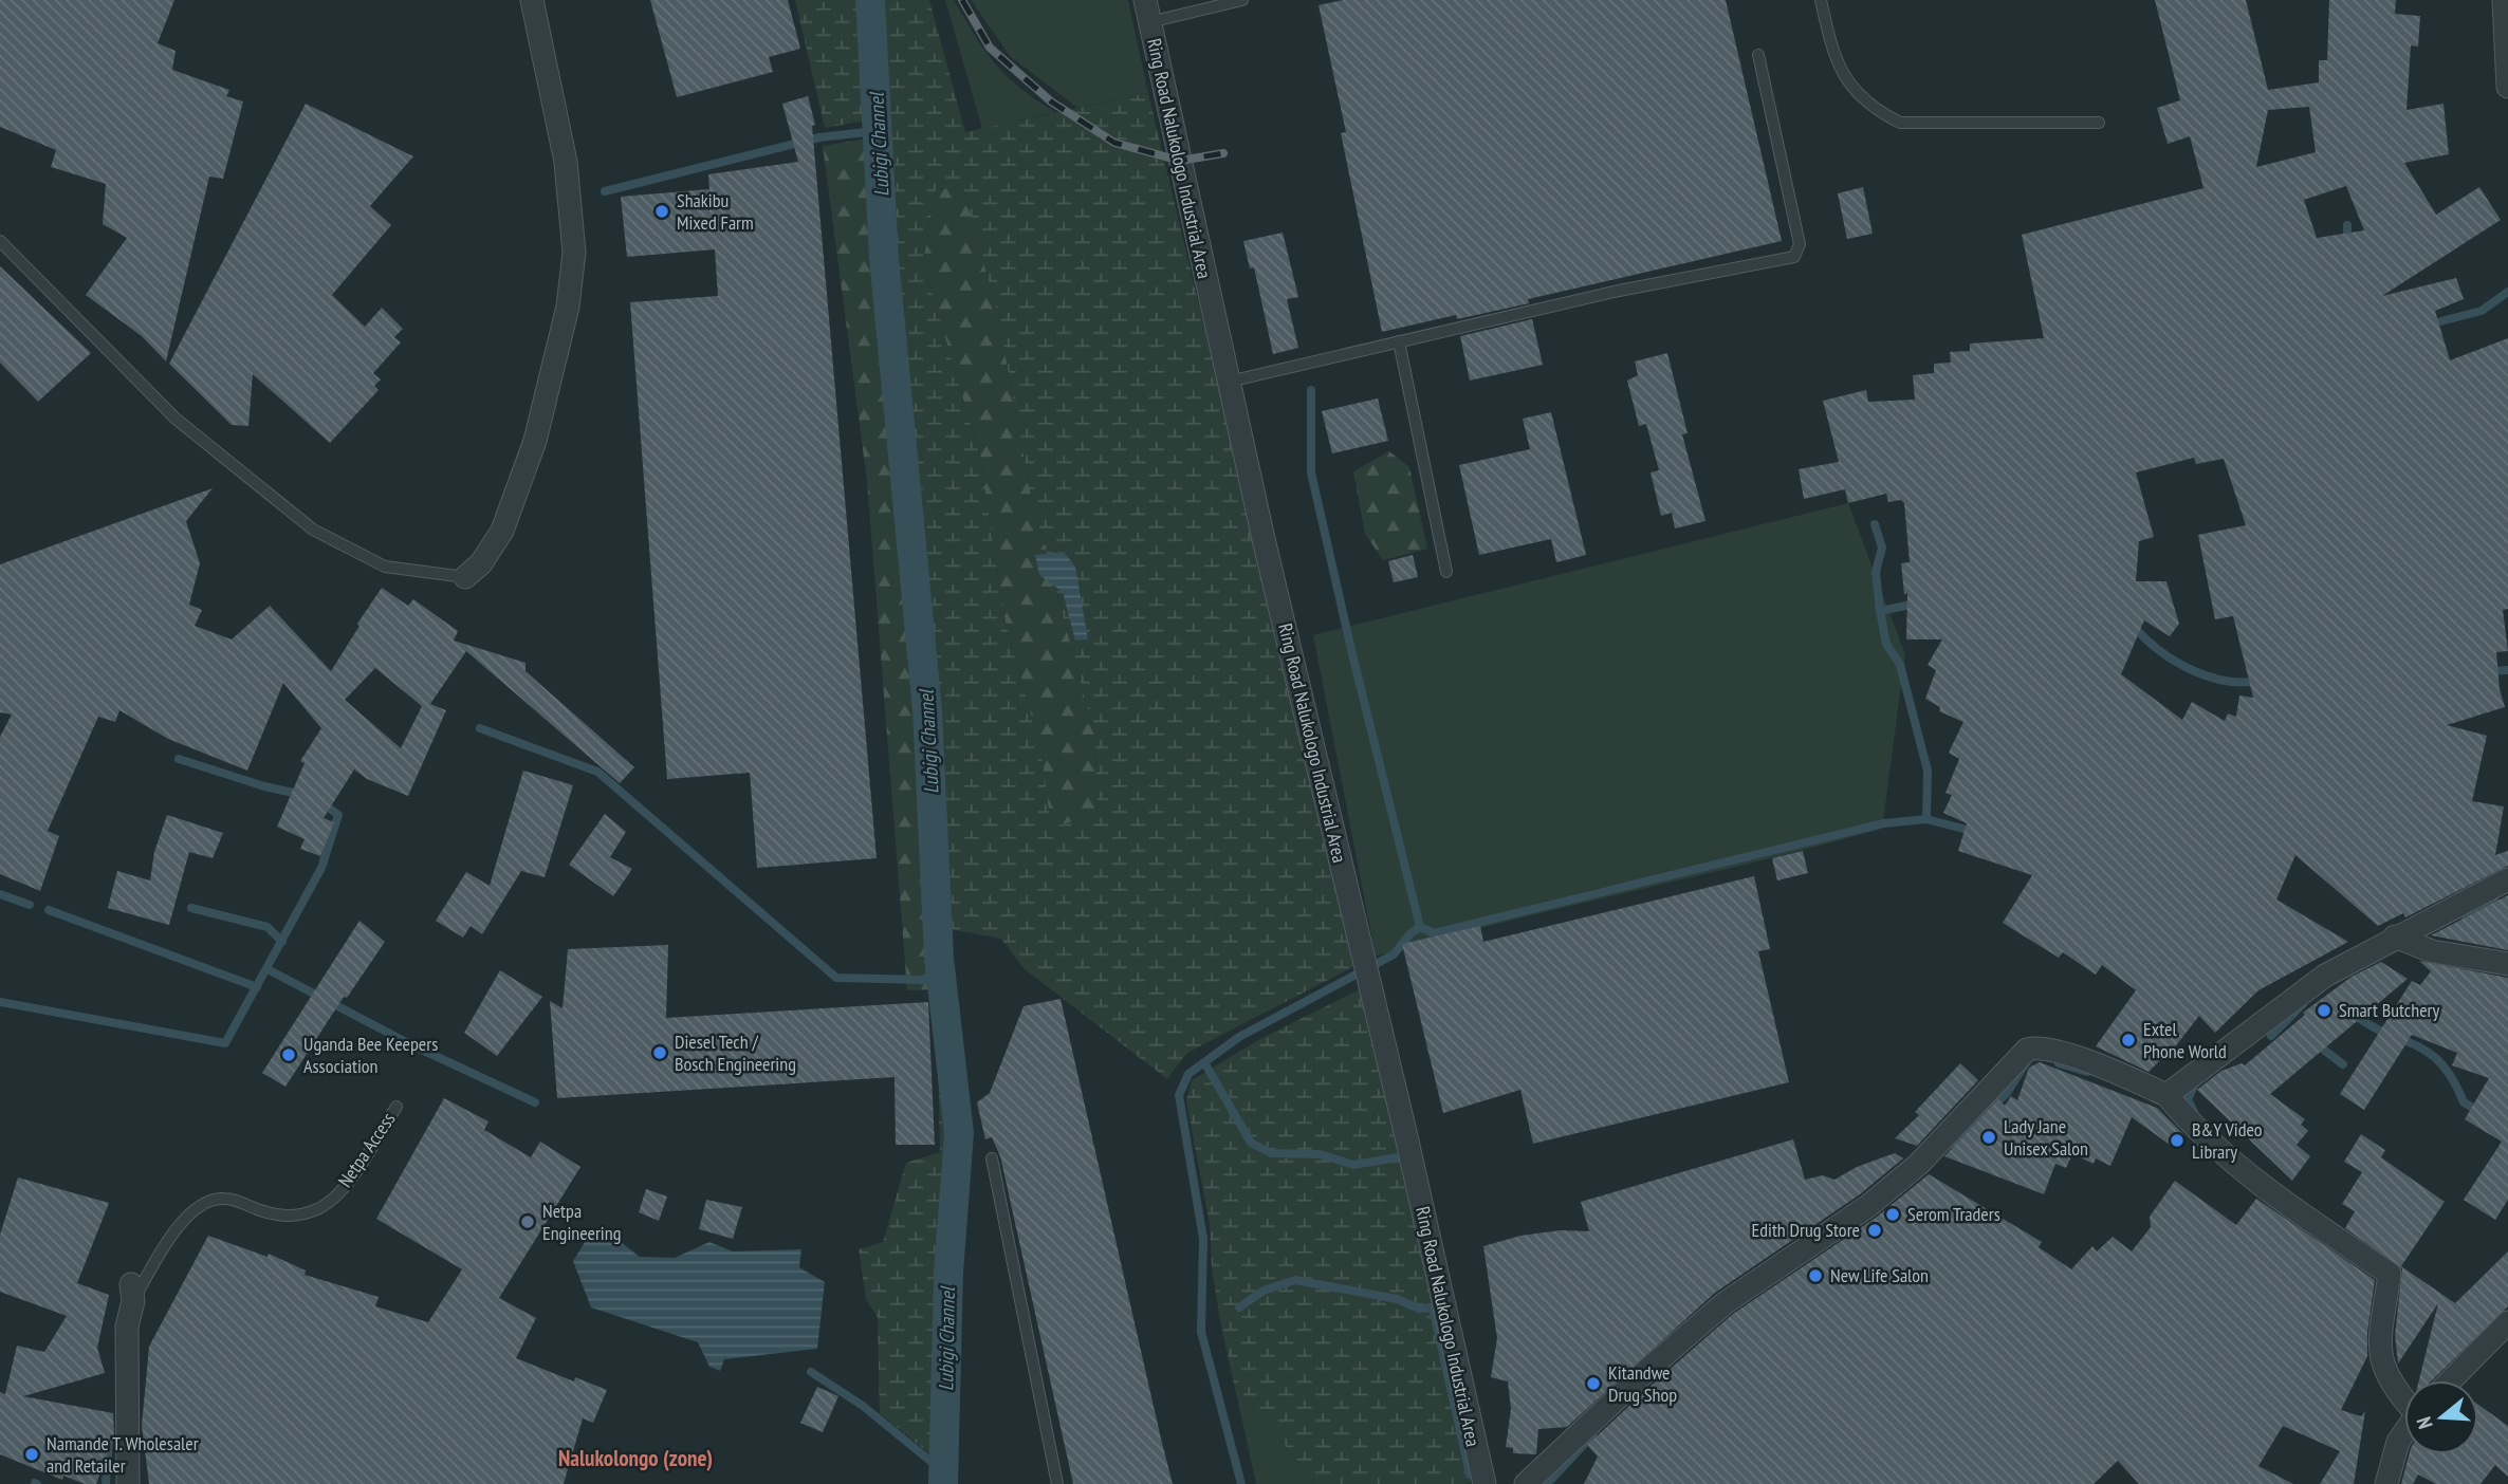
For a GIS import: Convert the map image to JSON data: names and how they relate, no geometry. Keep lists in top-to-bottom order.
{
  "streets": {
    "street": ["Ring Road Nalukologo Industrial Area", "Netpa Access"]
  },
  "districts": ["Nalukolongo (zone)"],
  "water": ["Lubigi Channel"],
  "places": [
    "Shakibu Mixed Farm",
    "Smart Butchery",
    "Extel Phone World",
    "Diesel Tech / Bosch Engineering",
    "Uganda Bee Keepers Association",
    "Lady Jane Unisex Salon",
    "B&Y Video Library",
    "Serom Traders",
    "Netpa Engineering",
    "Edith Drug Store",
    "New Life Salon",
    "Kitandwe Drug Shop",
    "Namande T. Wholesaler and Retailer"
  ],
  "north": "left"
}
